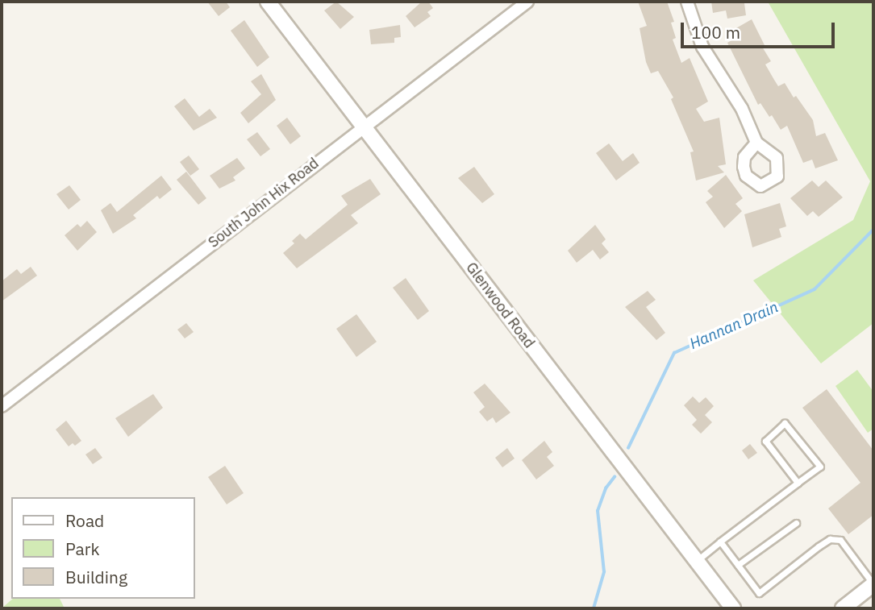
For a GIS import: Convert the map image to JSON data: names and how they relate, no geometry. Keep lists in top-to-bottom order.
{
  "streets": {
    "street": ["South John Hix Road", "Glenwood Road"]
  },
  "crossings": [
    ["South John Hix Road", "Glenwood Road"]
  ],
  "water": ["Hannan Drain"],
  "legend": ["Road", "Park", "Building"],
  "scale_bar": "100 m"
}
